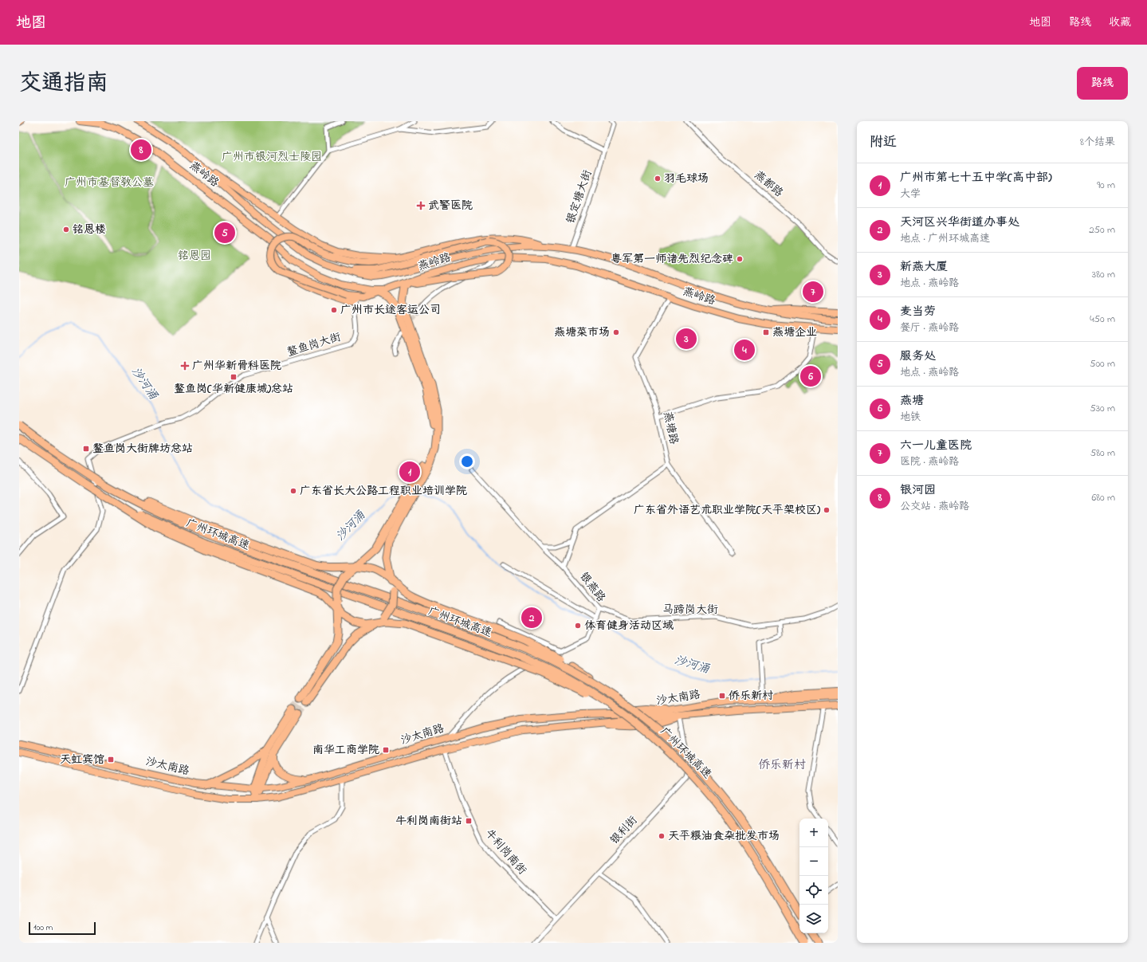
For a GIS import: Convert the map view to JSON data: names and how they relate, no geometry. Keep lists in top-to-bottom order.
{
  "streets": {
    "highway": ["广州环城高速"],
    "main road": ["燕岭路", "沙太南路"],
    "street": [
      "燕都路",
      "银定塘大街",
      "鳌鱼岗大街",
      "燕塘路",
      "银燕路",
      "马蹄岗大街",
      "银利街",
      "牛利岗南街"
    ]
  },
  "crossings": [
    ["燕岭路", "银定塘大街"],
    ["燕岭路", "燕塘路"],
    ["银燕路", "马蹄岗大街"],
    ["银燕路", "沙太南路"],
    ["沙太南路", "银利街"],
    ["沙太南路", "牛利岗南街"],
    ["银利街", "牛利岗南街"]
  ],
  "districts": ["侨乐新村"],
  "water": ["沙河涌"],
  "parks": ["广州市银河烈士陵园", "广州市基督教公墓", "铭恩园"],
  "places": {
    "other": [
      "羽毛球场",
      "铭恩楼",
      "粤军第一师诸先烈纪念碑",
      "广州市长途客运公司",
      "燕塘菜市场",
      "广东省长大公路工程职业培训学院",
      "广东省外语艺术职业学院(天平架校区)",
      "体育健身活动区域",
      "天平粮油食杂批发市场"
    ],
    "health": ["武警医院", "广州华新骨科医院"],
    "transit": [
      "燕塘企业",
      "鳌鱼岗(华新健康城)总站",
      "鳌鱼岗大街牌坊总站",
      "侨乐新村",
      "南华工商学院",
      "天虹宾馆",
      "牛利岗南街站"
    ]
  },
  "scale_bar": "100 m",
  "page": {
    "header": "地图",
    "nav": ["地图", "路线", "收藏"],
    "title": "交通指南",
    "buttons": "路线",
    "heading": ["附近", "8个结果"],
    "pins": [
      "8",
      "5",
      "7",
      "3",
      "4",
      "6",
      "1",
      "2"
    ],
    "list": [
      {
        "mark": "1",
        "name": "广州市第七十五中学(高中部)",
        "note": "大学",
        "value": "90 m"
      },
      {
        "mark": "2",
        "name": "天河区兴华街道办事处",
        "note": "地点 · 广州环城高速",
        "value": "250 m"
      },
      {
        "mark": "3",
        "name": "新燕大厦",
        "note": "地点 · 燕岭路",
        "value": "380 m"
      },
      {
        "mark": "4",
        "name": "麦当劳",
        "note": "餐厅 · 燕岭路",
        "value": "450 m"
      },
      {
        "mark": "5",
        "name": "服务处",
        "note": "地点 · 燕岭路",
        "value": "500 m"
      },
      {
        "mark": "6",
        "name": "燕塘",
        "note": "地铁",
        "value": "530 m"
      },
      {
        "mark": "7",
        "name": "六一儿童医院",
        "note": "医院 · 燕岭路",
        "value": "580 m"
      },
      {
        "mark": "8",
        "name": "银河园",
        "note": "公交站 · 燕岭路",
        "value": "680 m"
      }
    ],
    "map_buttons": ["+", "−"],
    "scale": "100 m"
  }
}
